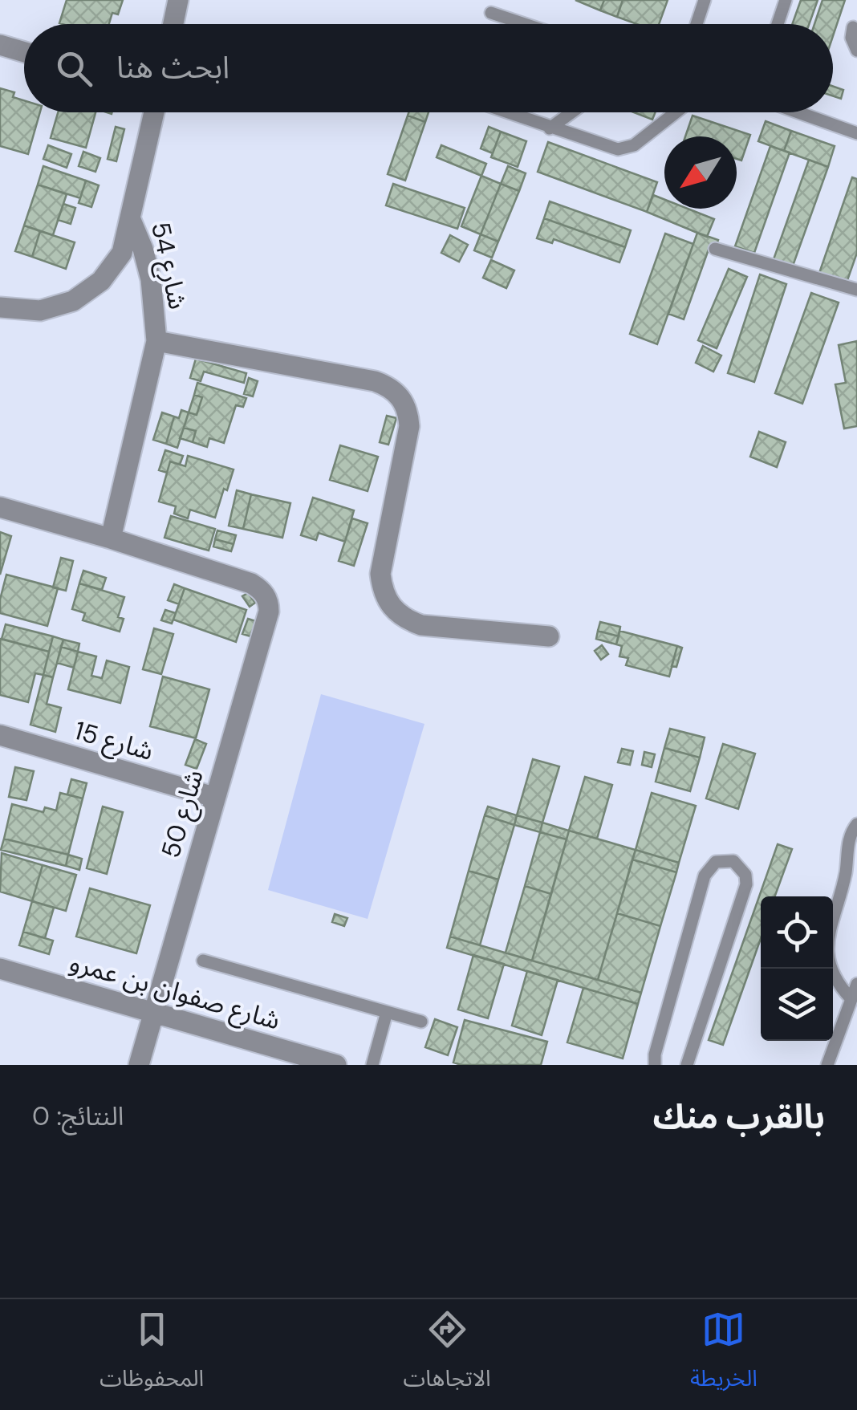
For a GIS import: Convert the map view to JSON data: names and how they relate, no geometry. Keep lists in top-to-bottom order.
{
  "streets": {
    "street": [
      "شارع 54",
      "شارع 15",
      "شارع 50",
      "شارع صفوان بن عمرو"
    ]
  },
  "crossings": [
    ["شارع 54", "شارع 50"],
    ["شارع 15", "شارع 50"],
    ["شارع 50", "شارع صفوان بن عمرو"]
  ],
  "north": "bottom left",
  "page": {
    "search": "ابحث هنا",
    "heading": ["بالقرب منك", "النتائج: 0"],
    "nav": ["الخريطة", "الاتجاهات", "المحفوظات"]
  }
}
